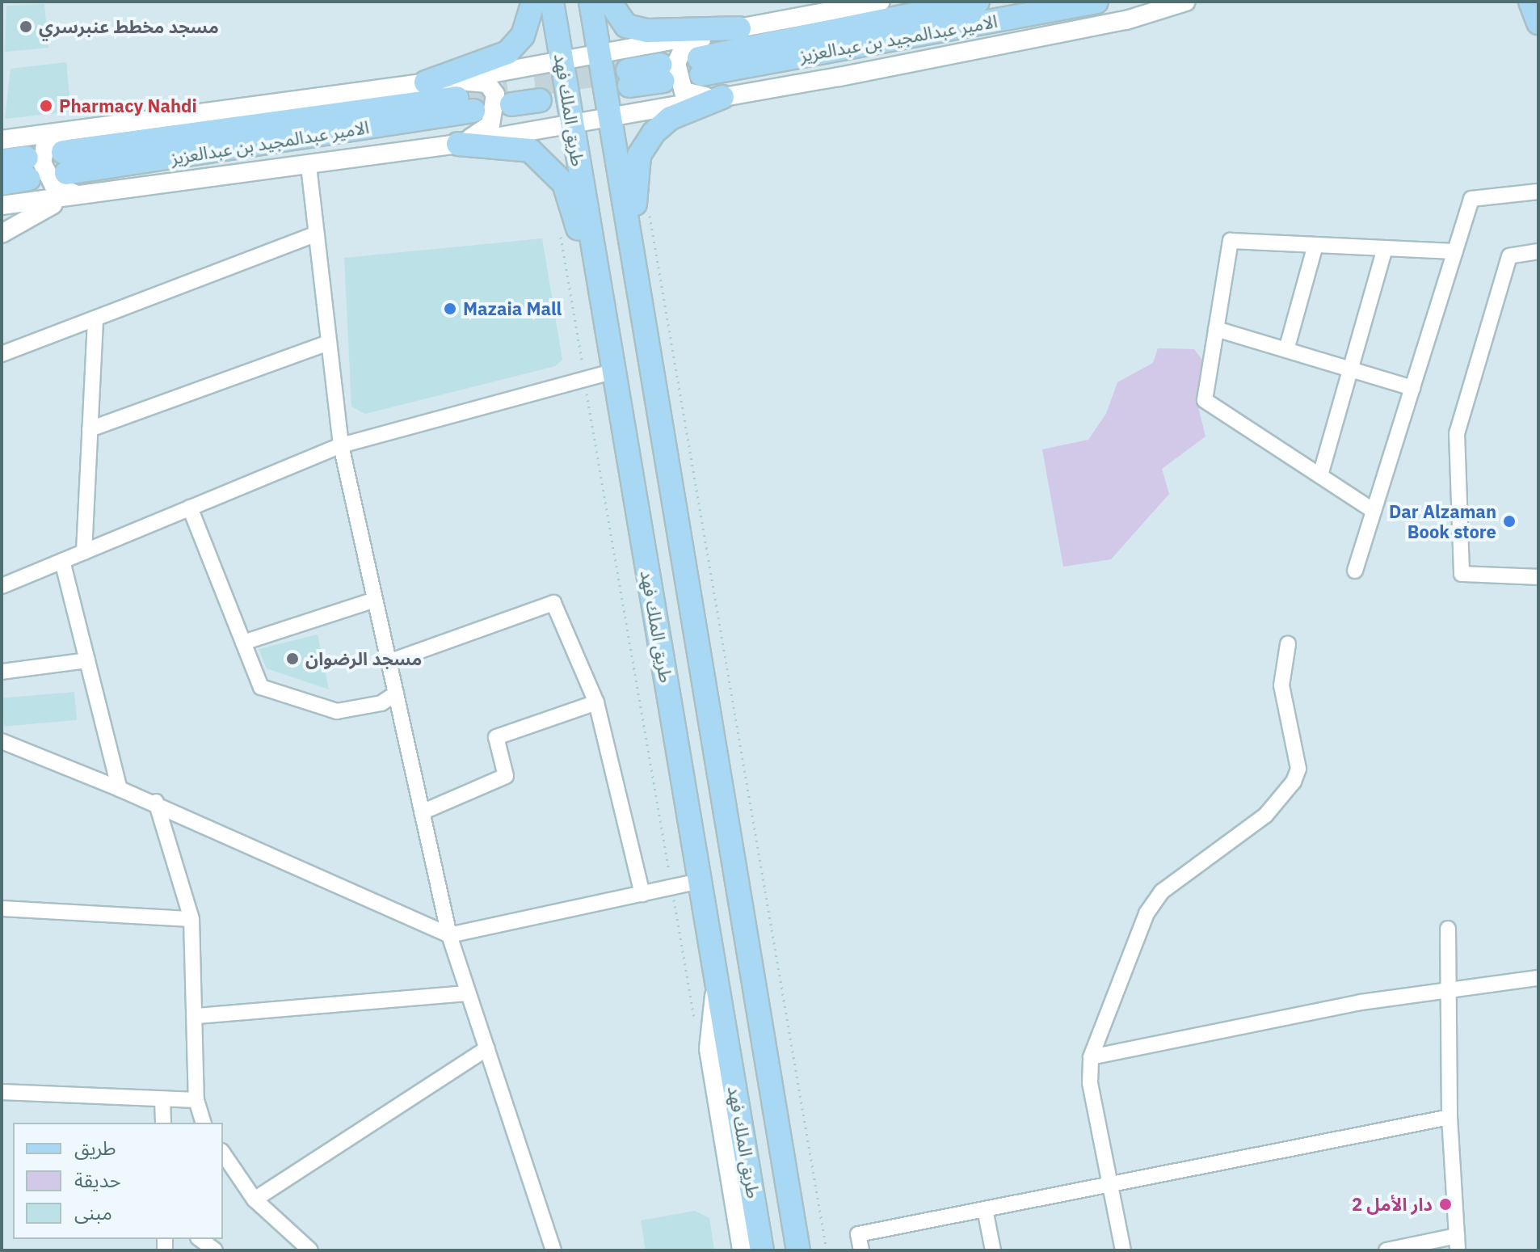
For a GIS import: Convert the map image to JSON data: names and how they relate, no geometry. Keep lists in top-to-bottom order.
{
  "streets": {
    "main road": ["الامير عبدالمجيد بن عبدالعزيز", "طريق الملك فهد"]
  },
  "places": [
    "مسجد مخطط عنبرسري",
    "Pharmacy Nahdi",
    "Mazaia Mall",
    "Dar Alzaman Book store",
    "مسجد الرضوان",
    "دار الأمل 2"
  ],
  "legend": ["طريق", "حديقة", "مبنى"]
}
